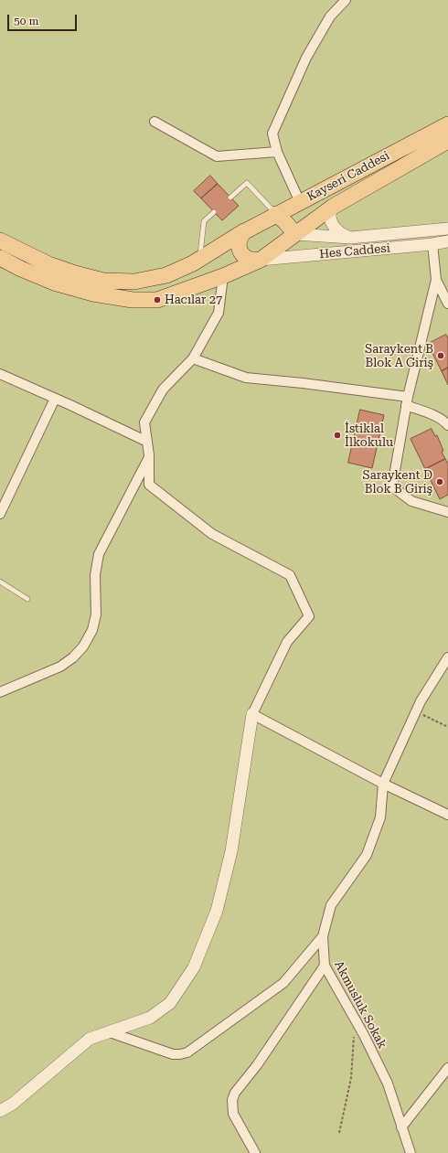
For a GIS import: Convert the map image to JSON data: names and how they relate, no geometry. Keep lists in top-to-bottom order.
{
  "streets": {
    "main road": ["Kayseri Caddesi"],
    "street": ["Hes Caddesi", "Akmusluk Sokak"]
  },
  "crossings": [
    ["Kayseri Caddesi", "Hes Caddesi"]
  ],
  "places": [
    "Hacılar 27",
    "Saraykent B Blok A Giriş",
    "İstiklal İlkokulu",
    "Saraykent D Blok B Giriş"
  ],
  "scale_bar": "50 m"
}
